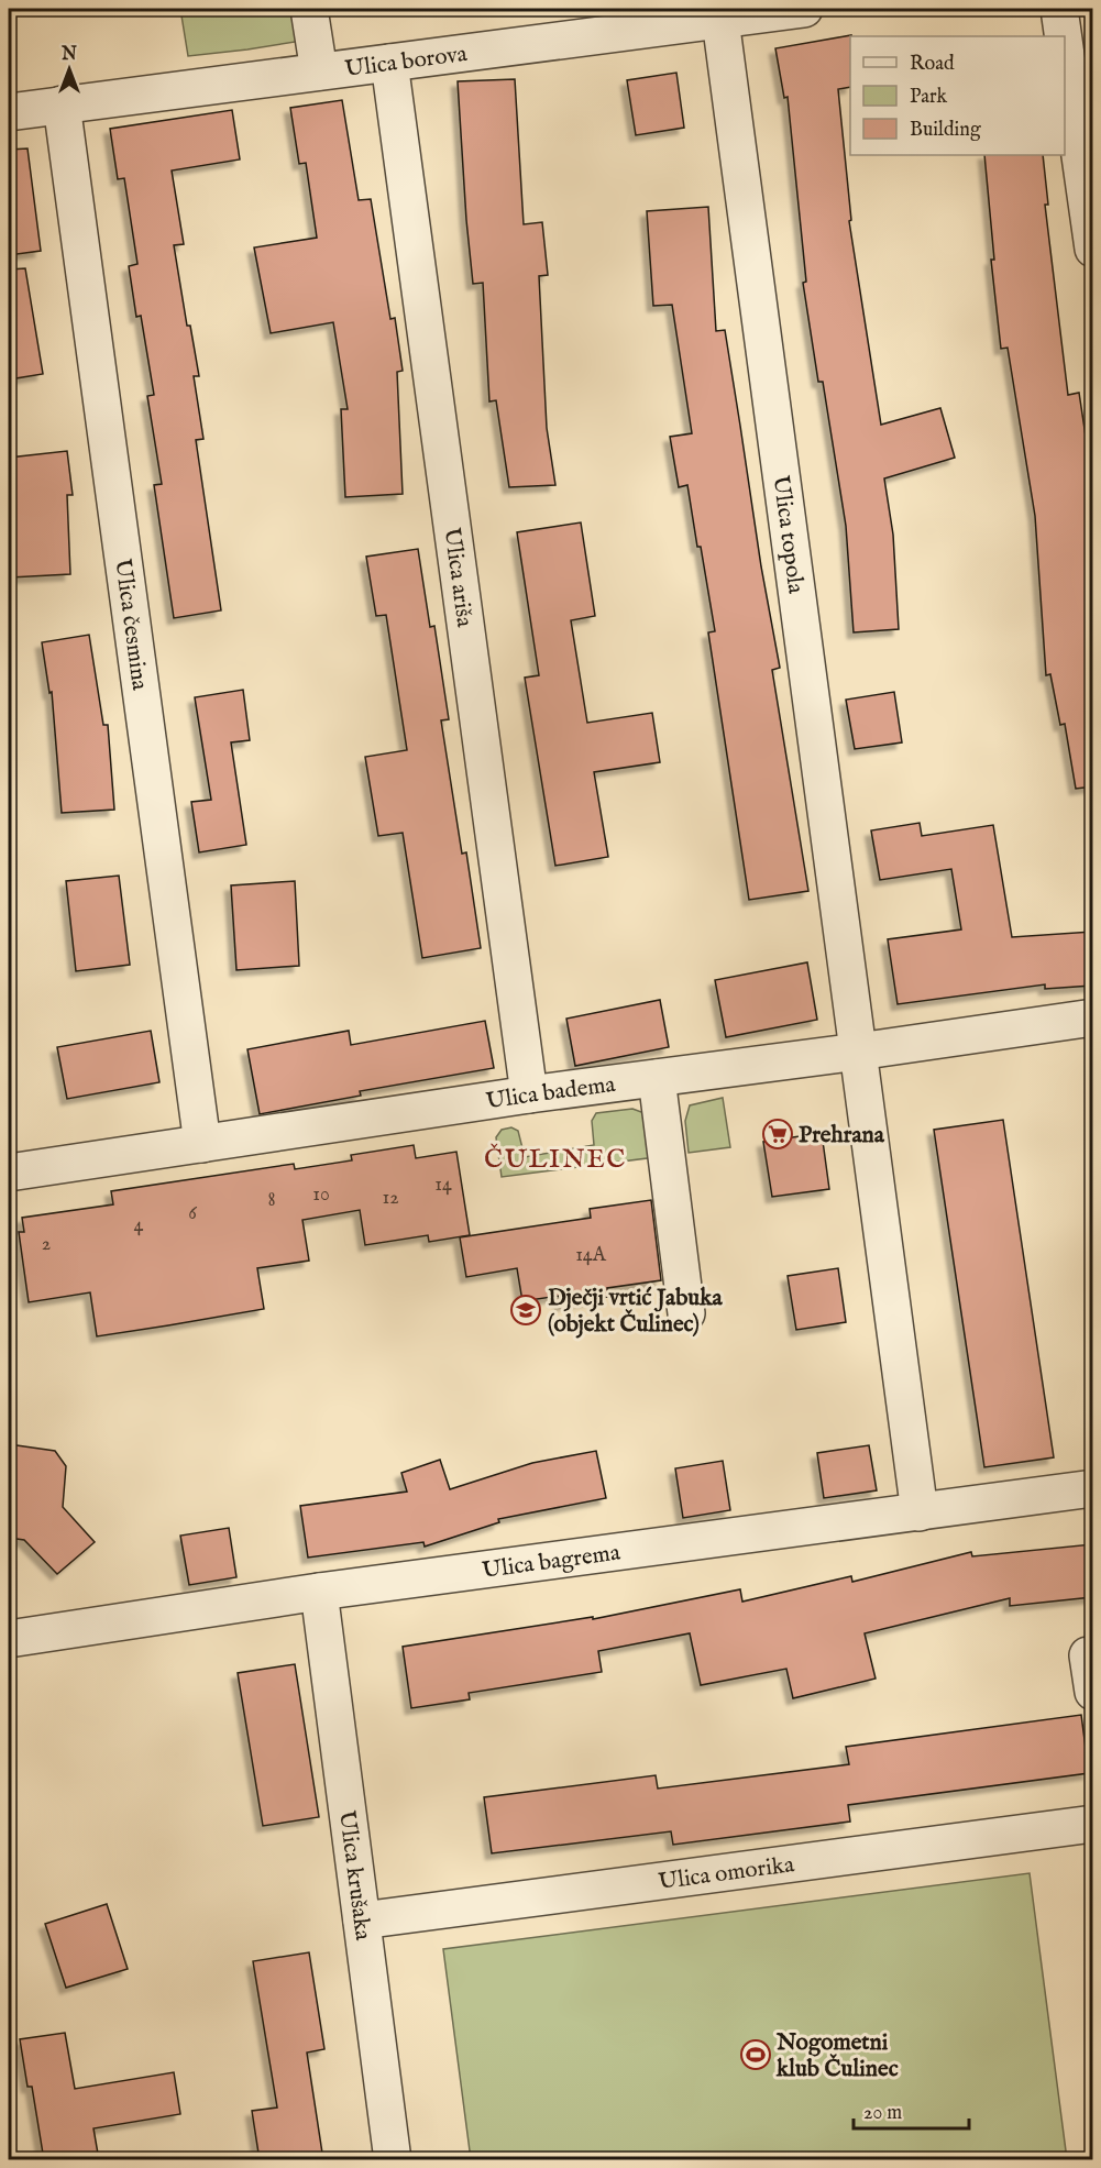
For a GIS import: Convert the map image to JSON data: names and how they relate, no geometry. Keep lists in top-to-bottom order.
{
  "streets": {
    "street": [
      "Ulica borova",
      "Ulica topola",
      "Ulica ariša",
      "Ulica česmina",
      "Ulica badema",
      "Ulica bagrema",
      "Ulica omorika",
      "Ulica krušaka"
    ]
  },
  "crossings": [
    ["Ulica borova", "Ulica topola"],
    ["Ulica borova", "Ulica ariša"],
    ["Ulica borova", "Ulica česmina"],
    ["Ulica topola", "Ulica badema"],
    ["Ulica topola", "Ulica bagrema"],
    ["Ulica ariša", "Ulica badema"],
    ["Ulica česmina", "Ulica badema"],
    ["Ulica bagrema", "Ulica krušaka"],
    ["Ulica omorika", "Ulica krušaka"]
  ],
  "districts": ["ČULINEC"],
  "places": {
    "supermarket": ["Prehrana"],
    "school or university": ["Dječji vrtić Jabuka (objekt Čulinec)"],
    "sports": ["Nogometni klub Čulinec"]
  },
  "house_numbers": [
    "14",
    "10",
    "12",
    "8",
    "6",
    "4",
    "2",
    "14A"
  ],
  "legend": ["Road", "Park", "Building"],
  "scale_bar": "20 m",
  "north": "top"
}
